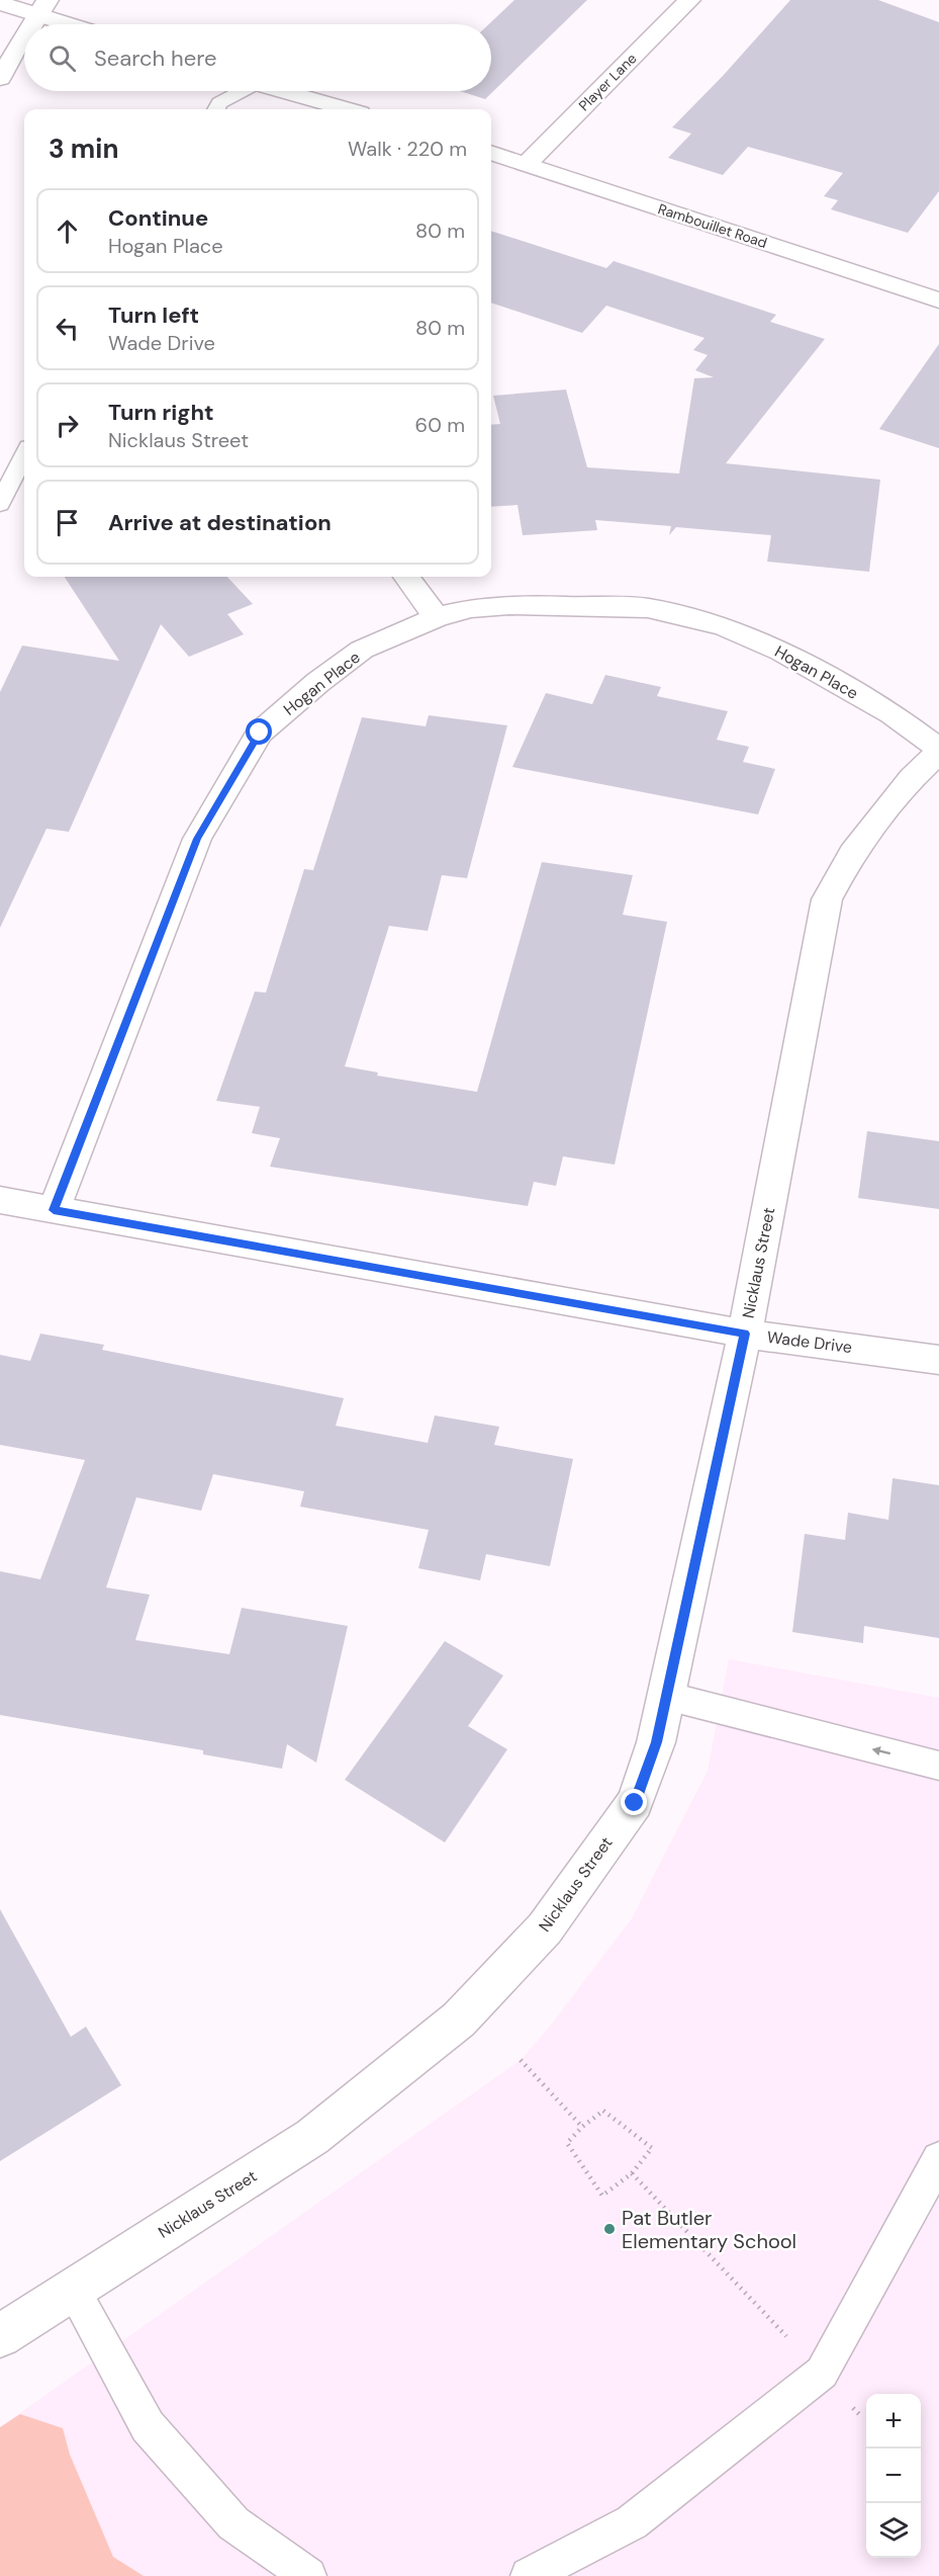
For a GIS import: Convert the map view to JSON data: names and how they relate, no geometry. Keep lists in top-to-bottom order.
{
  "streets": {
    "street": [
      "Player Lane",
      "Rambouillet Road",
      "Hogan Place",
      "Nicklaus Street",
      "Wade Drive"
    ]
  },
  "crossings": [
    ["Player Lane", "Rambouillet Road"],
    ["Hogan Place", "Nicklaus Street"],
    ["Hogan Place", "Wade Drive"],
    ["Nicklaus Street", "Wade Drive"]
  ],
  "places": ["Pat Butler Elementary School"],
  "page": {
    "search": "Search here",
    "heading": ["3 min", "Walk · 220 m"],
    "list": [
      ["Continue", "Hogan Place", "80 m"],
      ["Turn left", "Wade Drive", "80 m"],
      ["Turn right", "Nicklaus Street", "60 m"],
      "Arrive at destination"
    ],
    "map_buttons": ["+", "−"]
  }
}
